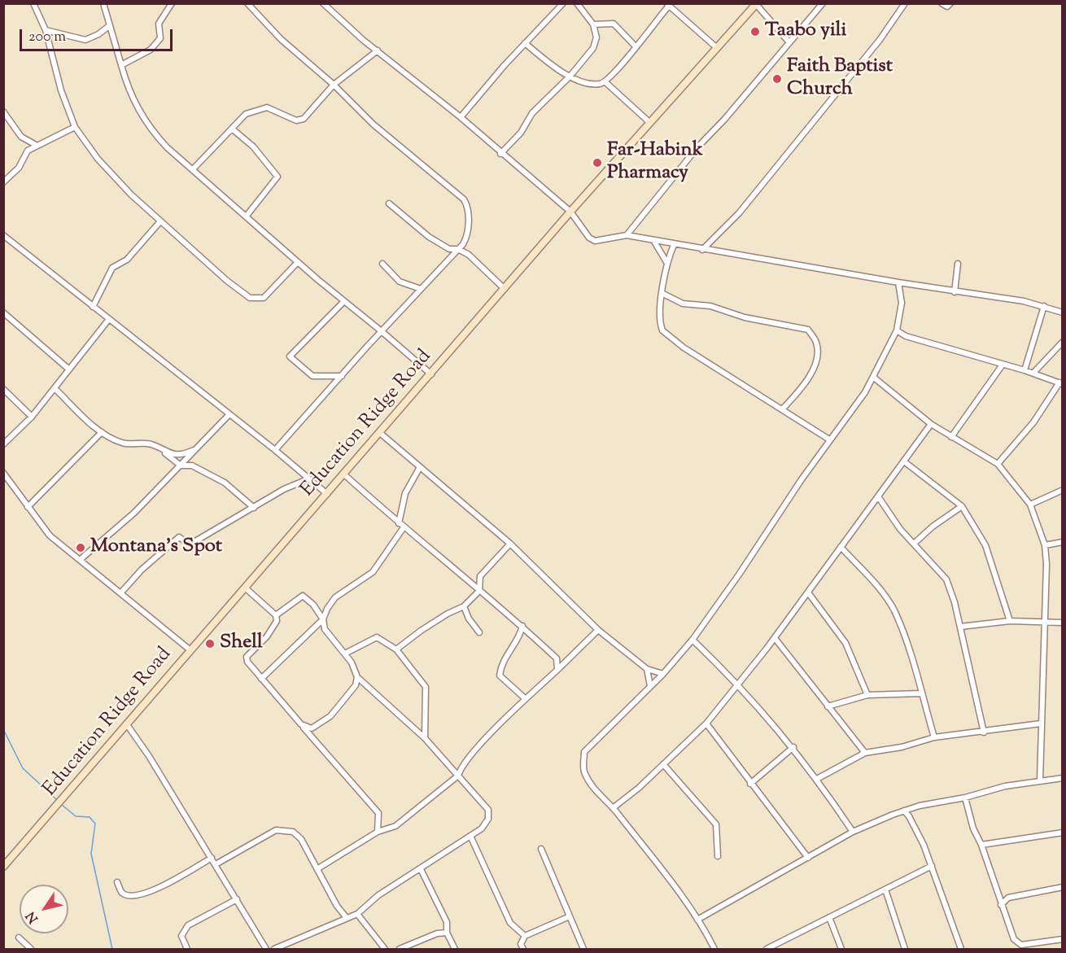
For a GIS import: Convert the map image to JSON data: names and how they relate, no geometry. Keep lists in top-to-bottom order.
{
  "streets": {
    "main road": ["Education Ridge Road"]
  },
  "places": [
    "Taabo yili",
    "Faith Baptist Church",
    "Far-Habink Pharmacy",
    "Montana's Spot",
    "Shell"
  ],
  "scale_bar": "200 m",
  "north": "bottom left"
}
